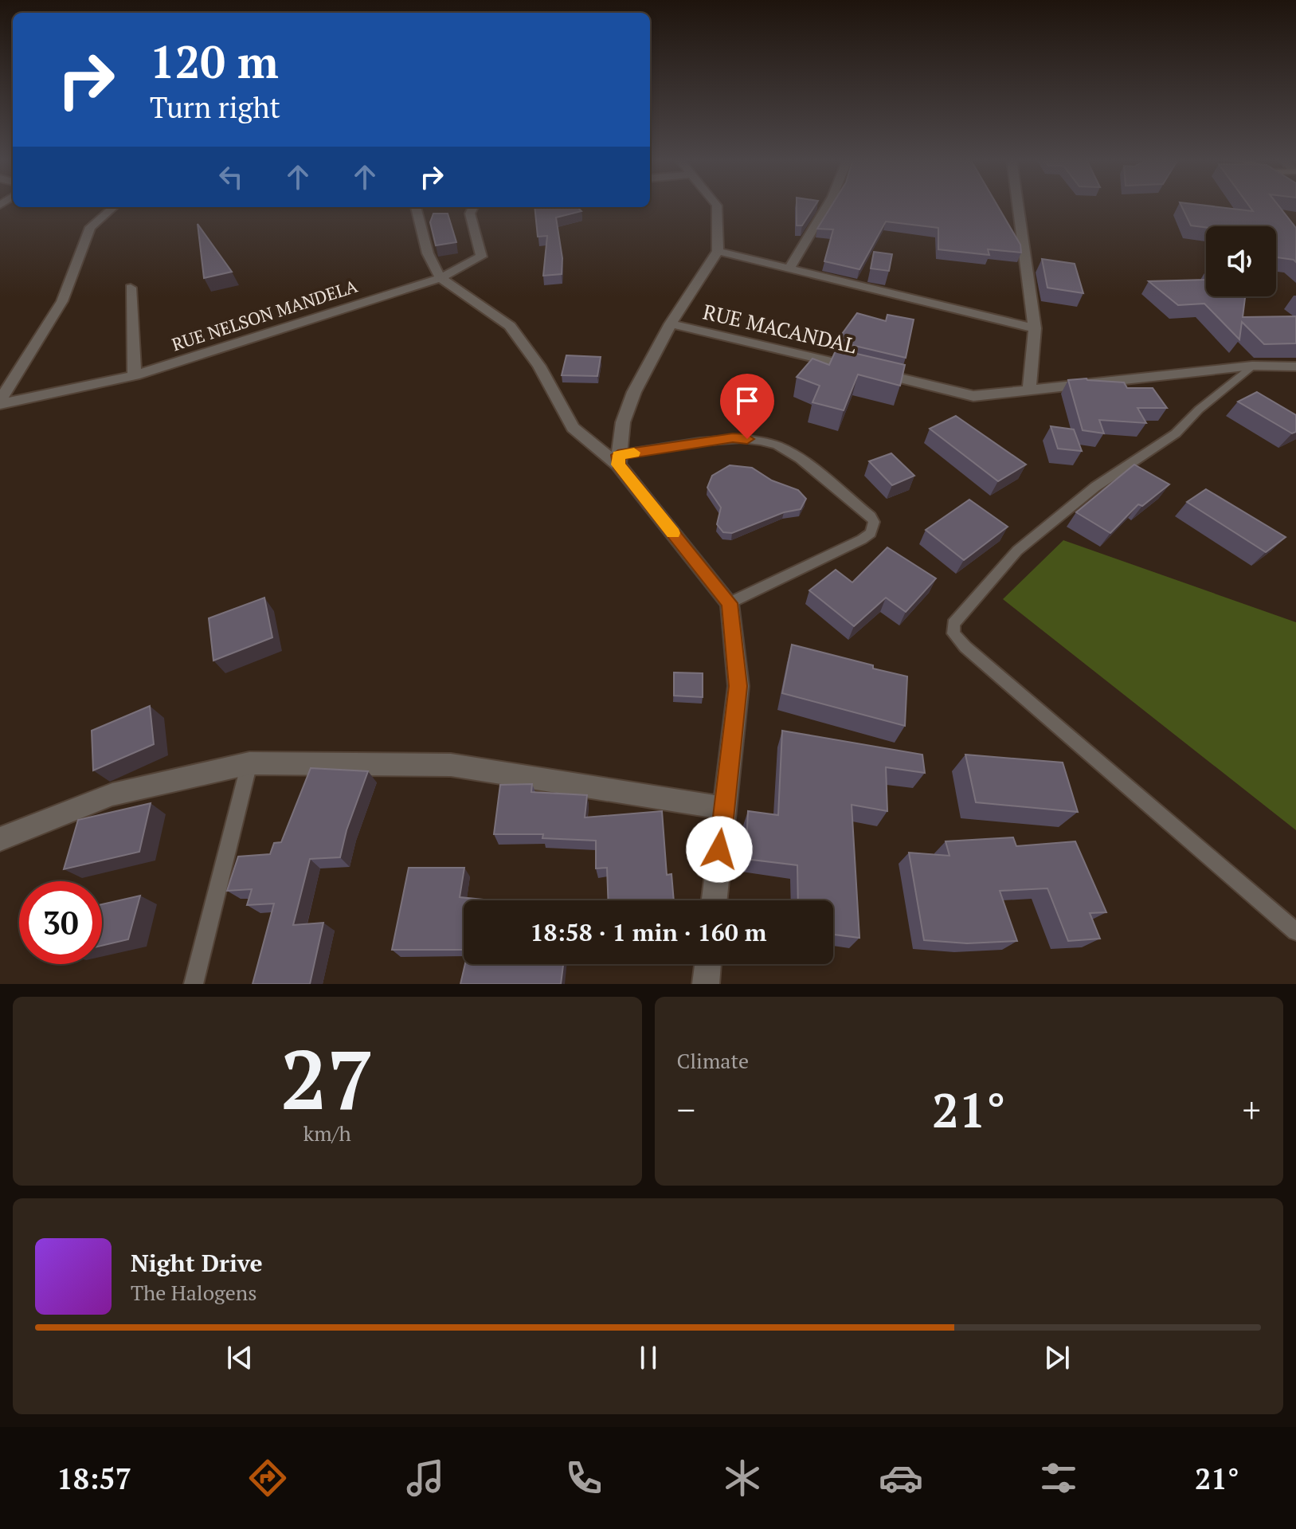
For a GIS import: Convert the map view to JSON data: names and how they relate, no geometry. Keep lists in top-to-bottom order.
{
  "streets": {
    "street": ["RUE NELSON MANDELA", "RUE MACANDAL"]
  },
  "page": {
    "turn": ["120 m", "Turn right"],
    "limit": "30",
    "trip": "18:58 · 1 min · 160 m",
    "tile": [
      ["27", "km/h"],
      "Climate"
    ],
    "heat": ["−", "21°", "+"],
    "song": ["Night Drive", "The Halogens"],
    "tabs": ["18:57", "21°"]
  }
}
